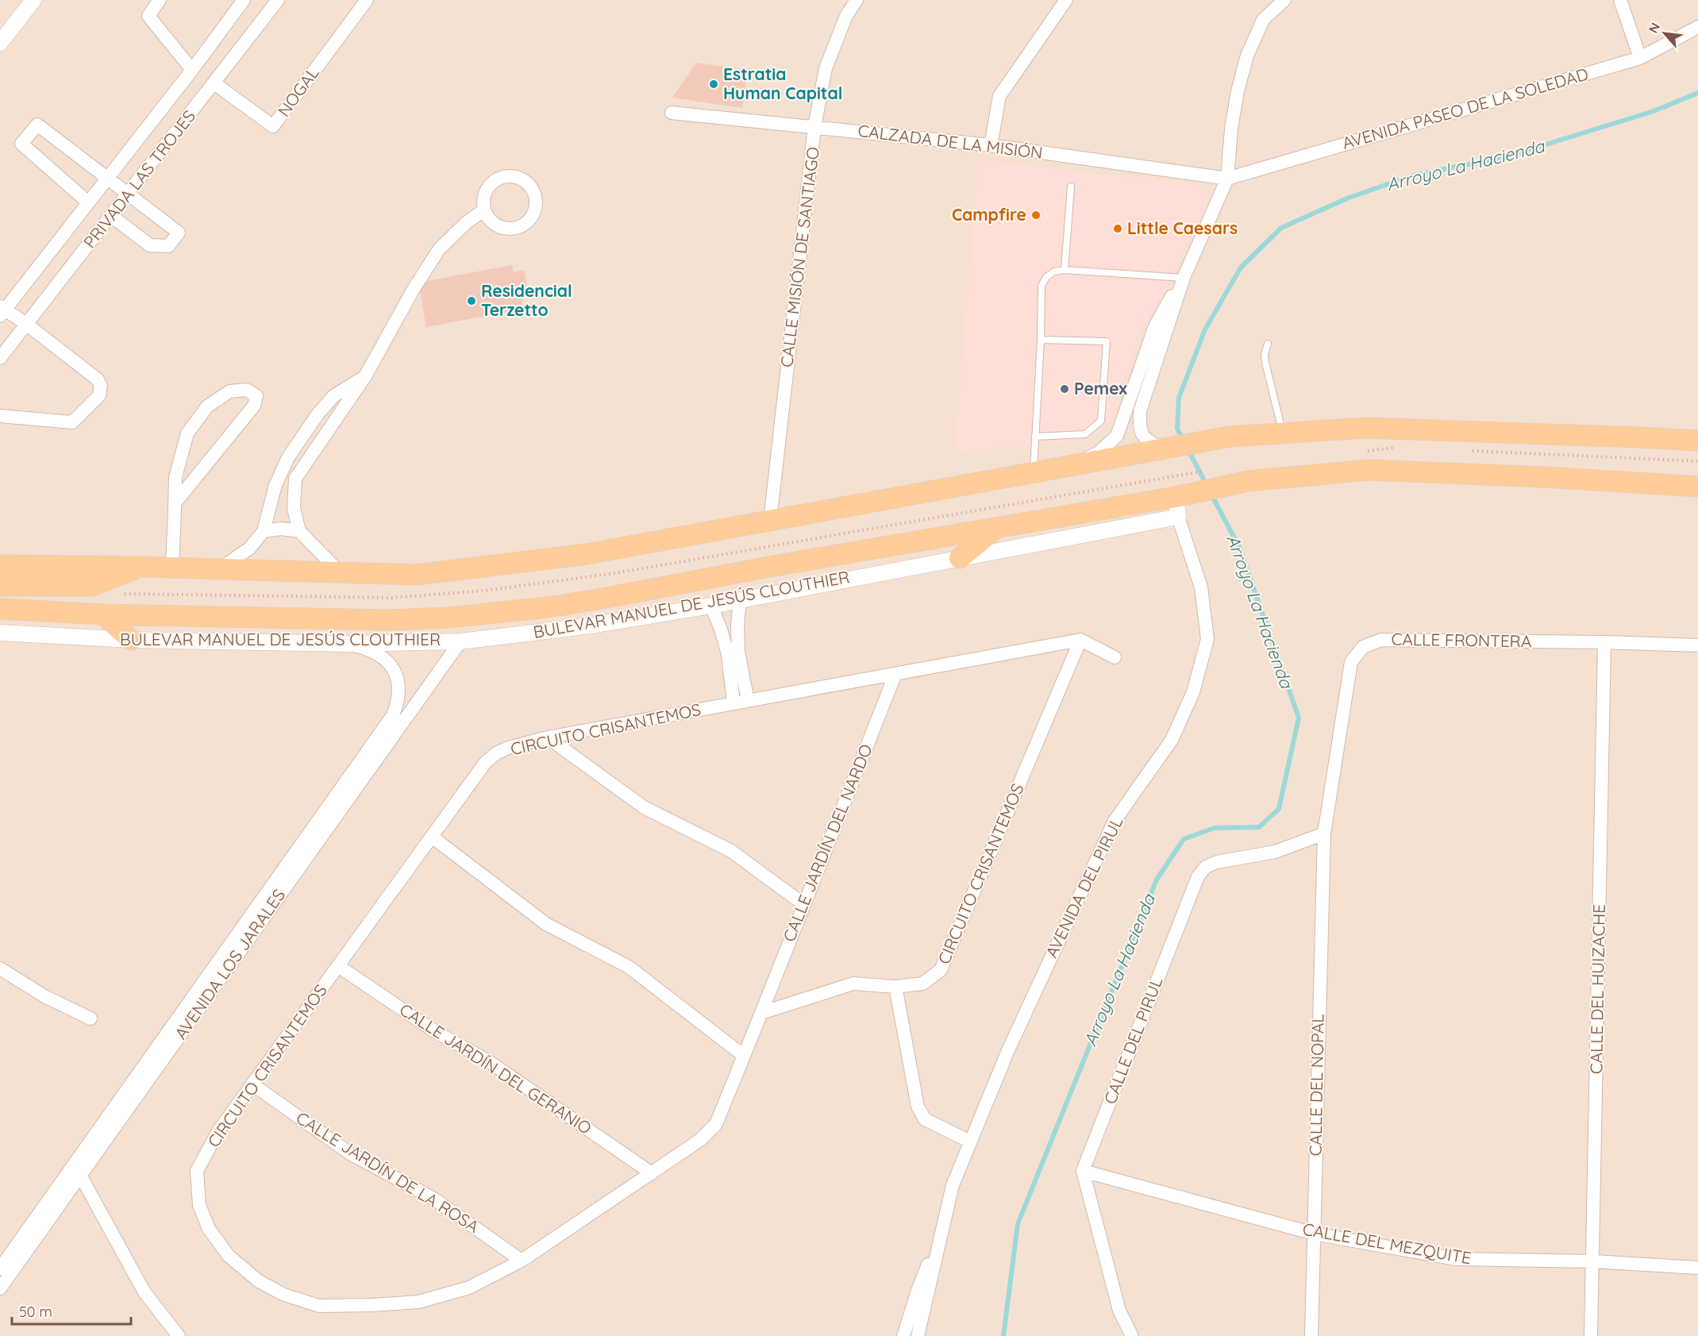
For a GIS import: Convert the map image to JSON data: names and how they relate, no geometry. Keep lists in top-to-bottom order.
{
  "streets": {
    "street": [
      "NOGAL",
      "AVENIDA PASEO DE LA SOLEDAD",
      "CALZADA DE LA MISIÓN",
      "PRIVADA LAS TROJES",
      "CALLE MISIÓN DE SANTIAGO",
      "BULEVAR MANUEL DE JESÚS CLOUTHIER",
      "CALLE FRONTERA",
      "CIRCUITO CRISANTEMOS",
      "CALLE JARDÍN DEL NARDO",
      "AVENIDA DEL PIRUL",
      "AVENIDA LOS JARALES",
      "CALLE DEL HUIZACHE",
      "CALLE DEL PIRUL",
      "CALLE JARDÍN DEL GERANIO",
      "CALLE DEL NOPAL",
      "CALLE JARDÍN DE LA ROSA",
      "CALLE DEL MEZQUITE"
    ]
  },
  "crossings": [
    ["NOGAL", "PRIVADA LAS TROJES"],
    ["AVENIDA PASEO DE LA SOLEDAD", "CALZADA DE LA MISIÓN"],
    ["CALZADA DE LA MISIÓN", "CALLE MISIÓN DE SANTIAGO"],
    ["BULEVAR MANUEL DE JESÚS CLOUTHIER", "AVENIDA DEL PIRUL"],
    ["BULEVAR MANUEL DE JESÚS CLOUTHIER", "AVENIDA LOS JARALES"],
    ["CALLE FRONTERA", "CALLE DEL HUIZACHE"],
    ["CALLE FRONTERA", "CALLE DEL PIRUL"],
    ["CALLE FRONTERA", "CALLE DEL NOPAL"],
    ["CIRCUITO CRISANTEMOS", "CALLE JARDÍN DEL NARDO"],
    ["CIRCUITO CRISANTEMOS", "CALLE JARDÍN DEL GERANIO"],
    ["CIRCUITO CRISANTEMOS", "CALLE JARDÍN DE LA ROSA"],
    ["CALLE DEL HUIZACHE", "CALLE DEL MEZQUITE"],
    ["CALLE DEL PIRUL", "CALLE DEL NOPAL"],
    ["CALLE DEL PIRUL", "CALLE DEL MEZQUITE"],
    ["CALLE DEL NOPAL", "CALLE DEL MEZQUITE"]
  ],
  "water": ["Arroyo La Hacienda"],
  "places": [
    "Estratia Human Capital",
    "Campfire",
    "Little Caesars",
    "Residencial Terzetto",
    "Pemex"
  ],
  "scale_bar": "50 m",
  "north": "top left"
}
